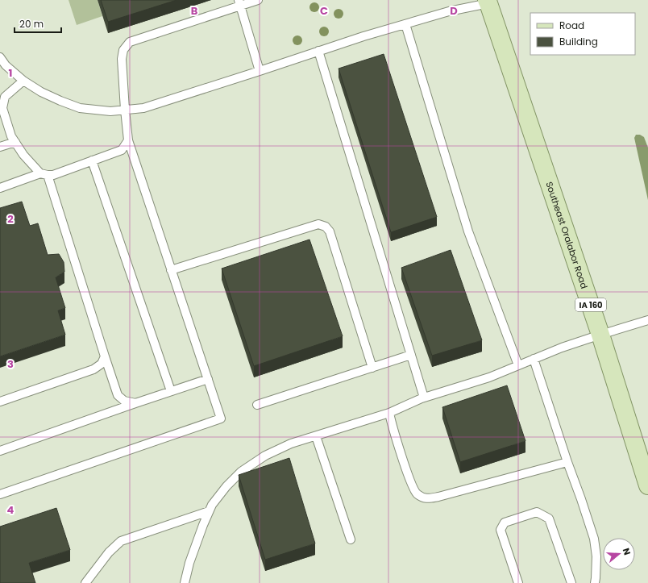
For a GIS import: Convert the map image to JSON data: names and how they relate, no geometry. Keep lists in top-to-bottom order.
{
  "streets": {
    "main road": ["Southeast Oralabor Road", "IA 160"]
  },
  "legend": ["Road", "Building"],
  "scale_bar": "20 m",
  "north": "right",
  "grid": {
    "columns": ["B", "C", "D"],
    "rows": [
      "1",
      "2",
      "3",
      "4"
    ]
  }
}
